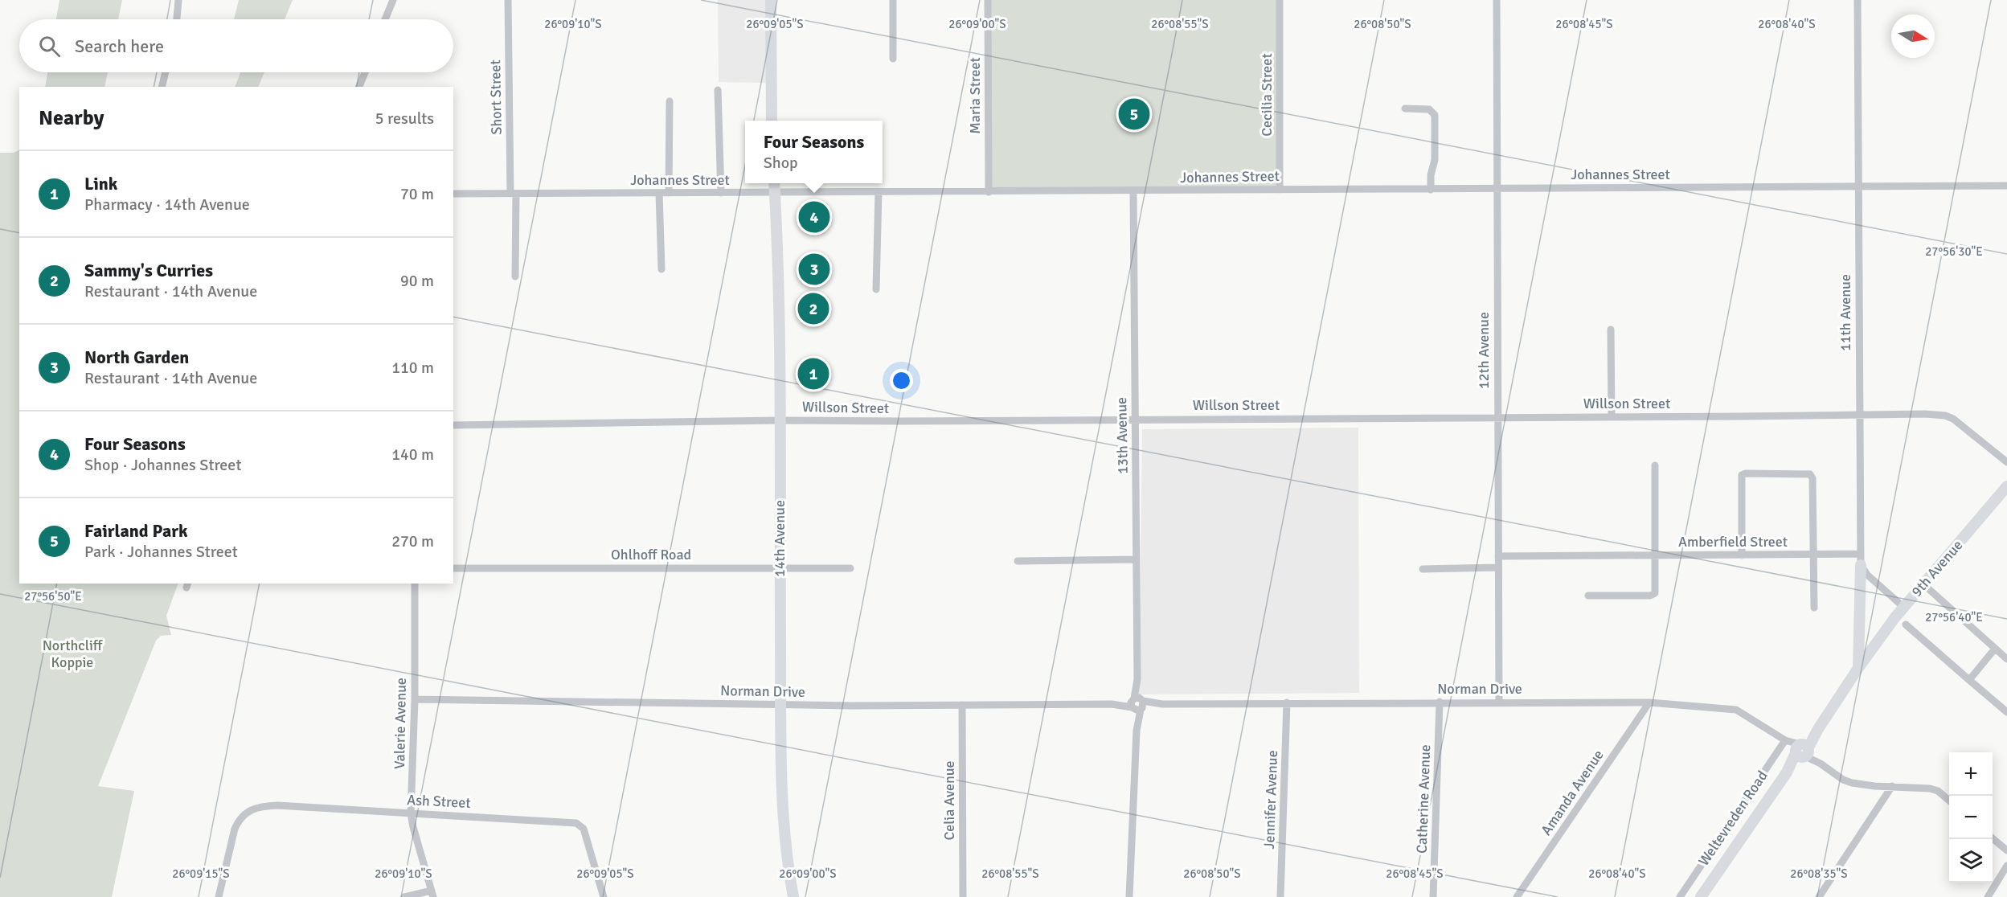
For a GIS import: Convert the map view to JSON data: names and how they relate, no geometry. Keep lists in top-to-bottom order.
{
  "streets": {
    "main road": ["14th Avenue", "9th Avenue", "Weltevreden Road"],
    "street": [
      "Cecilia Street",
      "Maria Street",
      "Short Street",
      "Johannes Street",
      "11th Avenue",
      "12th Avenue",
      "Willson Street",
      "13th Avenue",
      "Amberfield Street",
      "Ohlhoff Road",
      "Norman Drive",
      "Valerie Avenue",
      "Amanda Avenue",
      "Catherine Avenue",
      "Jennifer Avenue",
      "Celia Avenue",
      "Ash Street"
    ]
  },
  "crossings": [
    ["Cecilia Street", "Johannes Street"],
    ["Maria Street", "Johannes Street"],
    ["Short Street", "Johannes Street"],
    ["Johannes Street", "11th Avenue"],
    ["Johannes Street", "12th Avenue"],
    ["Johannes Street", "13th Avenue"],
    ["Johannes Street", "14th Avenue"],
    ["11th Avenue", "Willson Street"],
    ["11th Avenue", "Amberfield Street"],
    ["12th Avenue", "Willson Street"],
    ["12th Avenue", "Amberfield Street"],
    ["12th Avenue", "Norman Drive"],
    ["Willson Street", "13th Avenue"],
    ["Willson Street", "14th Avenue"],
    ["13th Avenue", "Norman Drive"],
    ["14th Avenue", "Ohlhoff Road"],
    ["14th Avenue", "Norman Drive"],
    ["9th Avenue", "Weltevreden Road"],
    ["Norman Drive", "Valerie Avenue"],
    ["Norman Drive", "Amanda Avenue"],
    ["Norman Drive", "Catherine Avenue"],
    ["Norman Drive", "Jennifer Avenue"],
    ["Norman Drive", "Celia Avenue"],
    ["Norman Drive", "Weltevreden Road"],
    ["Valerie Avenue", "Ash Street"]
  ],
  "parks": ["Northcliff Koppie"],
  "north": "right",
  "page": {
    "search": "Search here",
    "heading": ["Nearby", "5 results"],
    "pins": [
      "5",
      "4",
      "3",
      "2",
      "1"
    ],
    "popup": ["Four Seasons", "Shop"],
    "list": [
      {
        "mark": "1",
        "name": "Link",
        "note": "Pharmacy · 14th Avenue",
        "value": "70 m"
      },
      {
        "mark": "2",
        "name": "Sammy's Curries",
        "note": "Restaurant · 14th Avenue",
        "value": "90 m"
      },
      {
        "mark": "3",
        "name": "North Garden",
        "note": "Restaurant · 14th Avenue",
        "value": "110 m"
      },
      {
        "mark": "4",
        "name": "Four Seasons",
        "note": "Shop · Johannes Street",
        "value": "140 m"
      },
      {
        "mark": "5",
        "name": "Fairland Park",
        "note": "Park · Johannes Street",
        "value": "270 m"
      }
    ],
    "map_buttons": ["+", "−"]
  },
  "coordinates": [
    "26°09'10\"S",
    "26°09'05\"S",
    "26°09'00\"S",
    "26°08'55\"S",
    "26°08'45\"S",
    "26°08'40\"S",
    "26°08'50\"S",
    "27°56'30\"E",
    "27°56'50\"E",
    "27°56'40\"E",
    "26°09'15\"S",
    "26°08'35\"S"
  ]
}
